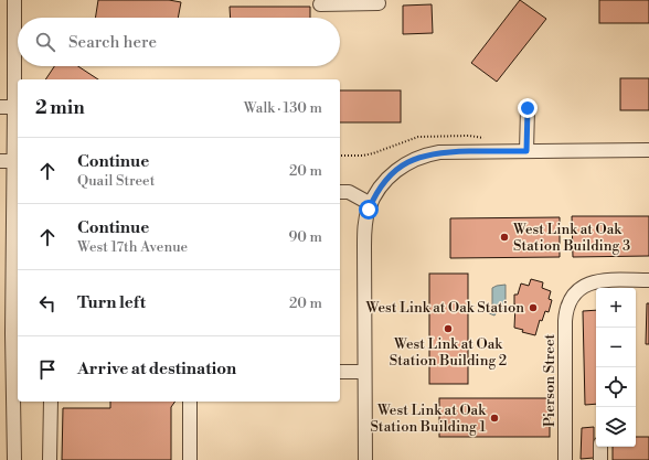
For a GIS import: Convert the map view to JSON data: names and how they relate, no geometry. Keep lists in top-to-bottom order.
{
  "streets": {
    "street": ["Pierson Street"]
  },
  "places": [
    "West Link at Oak Station Building 3",
    "West Link at Oak Station",
    "West Link at Oak Station Building 2",
    "West Link at Oak Station Building 1"
  ],
  "page": {
    "search": "Search here",
    "heading": ["2 min", "Walk · 130 m"],
    "list": [
      ["Continue", "Quail Street", "20 m"],
      ["Continue", "West 17th Avenue", "90 m"],
      ["Turn left", "20 m"],
      "Arrive at destination"
    ],
    "map_buttons": ["+", "−"]
  }
}
